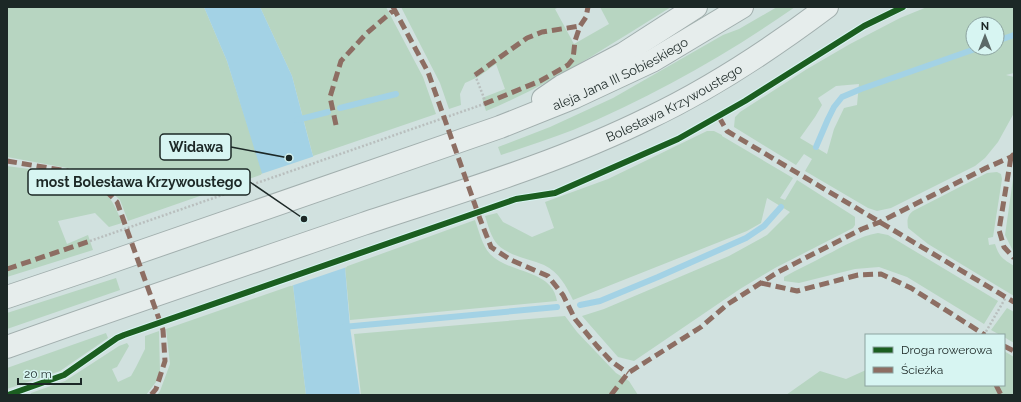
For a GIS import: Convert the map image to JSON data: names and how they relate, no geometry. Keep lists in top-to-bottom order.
{
  "streets": {
    "main road": ["aleja Jana III Sobieskiego", "Bolesława Krzywoustego"]
  },
  "places": ["Widawa", "most Bolesława Krzywoustego"],
  "legend": ["Droga rowerowa", "Ścieżka"],
  "scale_bar": "20 m",
  "north": "top"
}
